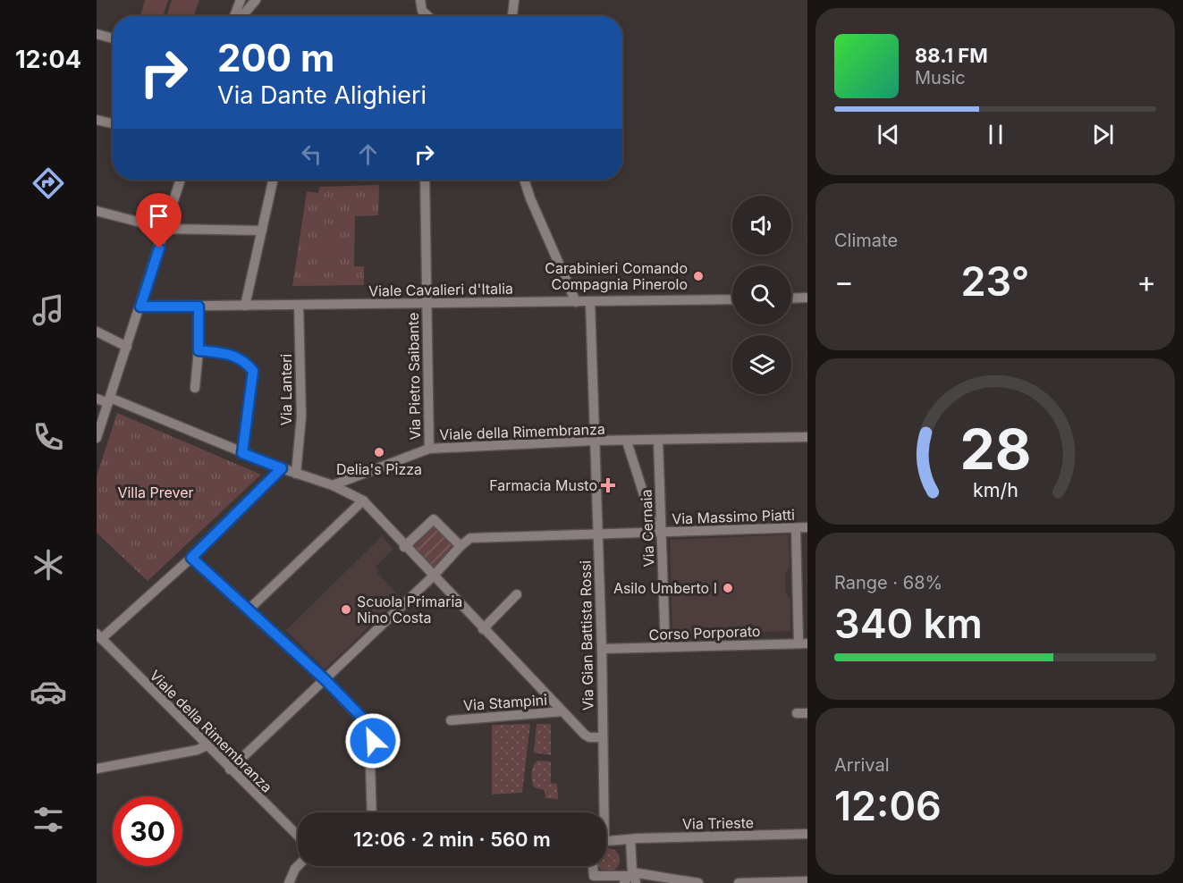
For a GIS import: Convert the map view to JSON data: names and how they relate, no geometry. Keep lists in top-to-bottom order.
{
  "streets": {
    "street": [
      "Viale Cavalieri d'Italia",
      "Via Pietro Saibante",
      "Via Lanteri",
      "Viale della Rimembranza",
      "Via Massimo Piatti",
      "Via Cernaia",
      "Corso Porporato",
      "Via Gian Battista Rossi",
      "Via Stampini",
      "Via Trieste"
    ]
  },
  "crossings": [
    ["Viale Cavalieri d'Italia", "Via Pietro Saibante"],
    ["Viale Cavalieri d'Italia", "Via Lanteri"],
    ["Viale Cavalieri d'Italia", "Via Gian Battista Rossi"],
    ["Via Pietro Saibante", "Viale della Rimembranza"],
    ["Viale della Rimembranza", "Via Cernaia"],
    ["Viale della Rimembranza", "Via Gian Battista Rossi"],
    ["Via Massimo Piatti", "Via Cernaia"],
    ["Via Massimo Piatti", "Via Gian Battista Rossi"],
    ["Via Cernaia", "Corso Porporato"],
    ["Corso Porporato", "Via Gian Battista Rossi"]
  ],
  "parks": ["Villa Prever"],
  "places": {
    "other": [
      "Carabinieri Comando Compagnia Pinerolo",
      "Delia's Pizza",
      "Asilo Umberto I",
      "Scuola Primaria Nino Costa"
    ],
    "health": ["Farmacia Musto"]
  },
  "page": {
    "tabs": "12:04",
    "turn": ["200 m", "Via Dante Alighieri"],
    "song": ["88.1 FM", "Music"],
    "tile": [
      "Climate",
      ["Range · 68%", "340 km"],
      ["Arrival", "12:06"]
    ],
    "heat": ["−", "23°", "+"],
    "limit": "30",
    "trip": "12:06 · 2 min · 560 m",
    "gauge": ["28", "km/h"]
  }
}
